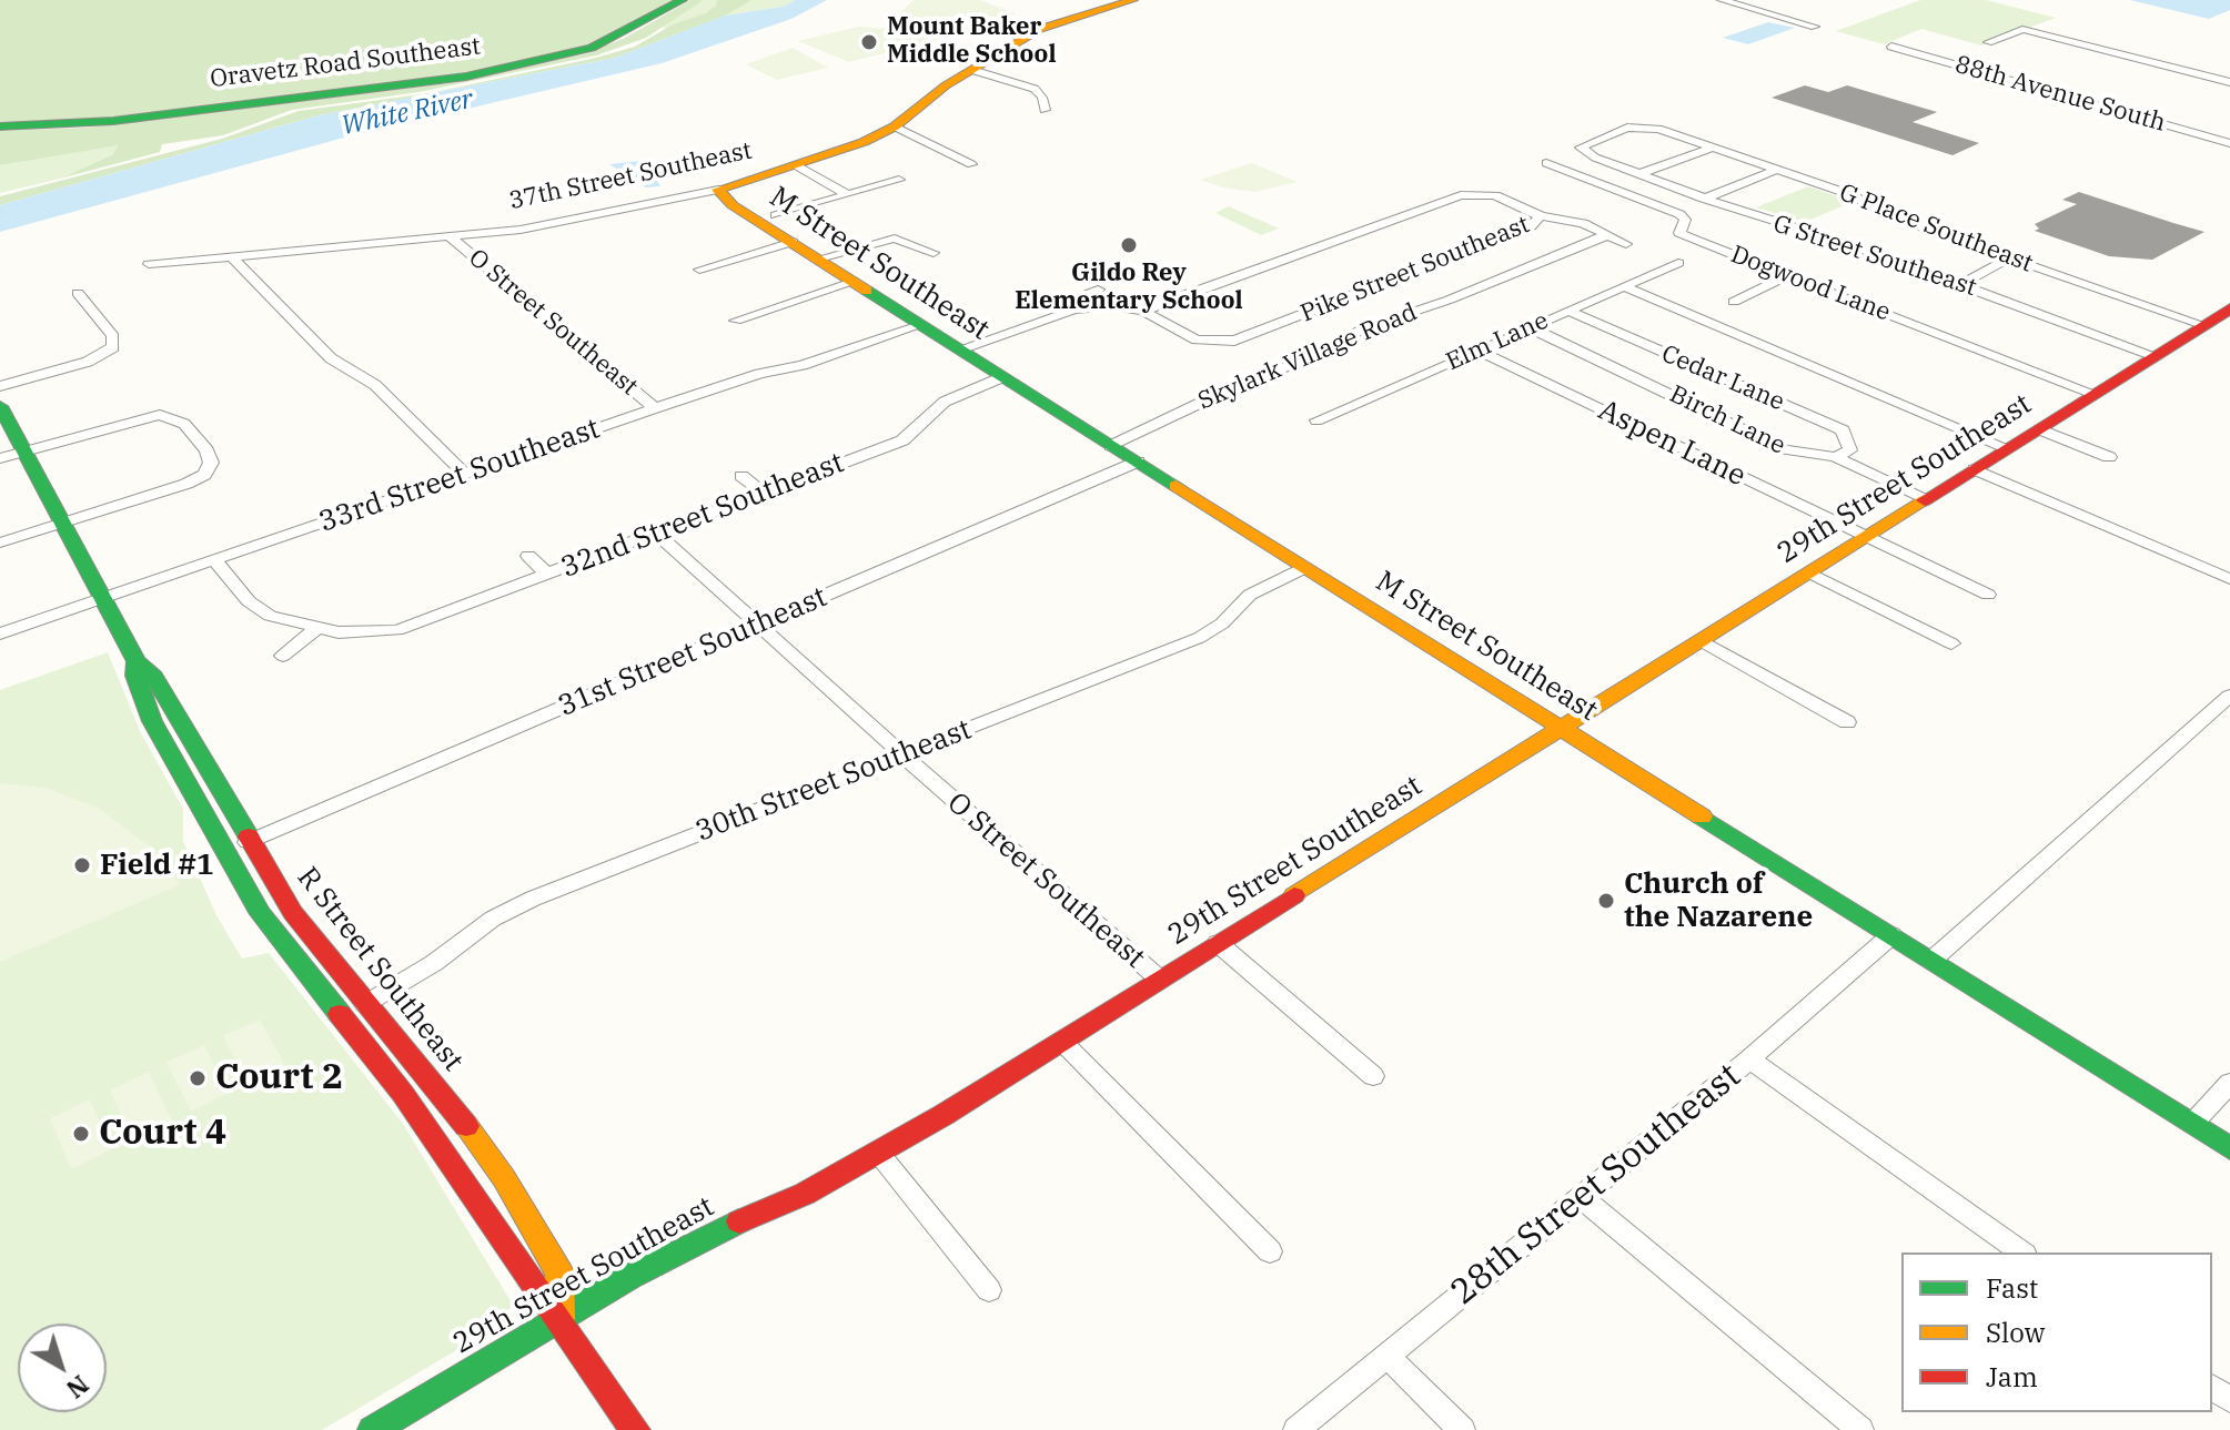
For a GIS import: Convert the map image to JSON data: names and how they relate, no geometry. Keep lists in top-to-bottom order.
{
  "streets": {
    "street": [
      "Oravetz Road Southeast",
      "88th Avenue South",
      "37th Street Southeast",
      "G Place Southeast",
      "G Street Southeast",
      "M Street Southeast",
      "Pike Street Southeast",
      "Dogwood Lane",
      "O Street Southeast",
      "Elm Lane",
      "Skylark Village Road",
      "Cedar Lane",
      "Birch Lane",
      "Aspen Lane",
      "33rd Street Southeast",
      "29th Street Southeast",
      "32nd Street Southeast",
      "31st Street Southeast",
      "30th Street Southeast",
      "R Street Southeast",
      "28th Street Southeast"
    ]
  },
  "crossings": [
    ["37th Street Southeast", "M Street Southeast"],
    ["37th Street Southeast", "O Street Southeast"],
    ["G Place Southeast", "G Street Southeast"],
    ["G Place Southeast", "29th Street Southeast"],
    ["G Street Southeast", "29th Street Southeast"],
    ["M Street Southeast", "Pike Street Southeast"],
    ["M Street Southeast", "Skylark Village Road"],
    ["M Street Southeast", "33rd Street Southeast"],
    ["M Street Southeast", "29th Street Southeast"],
    ["M Street Southeast", "32nd Street Southeast"],
    ["M Street Southeast", "31st Street Southeast"],
    ["M Street Southeast", "30th Street Southeast"],
    ["M Street Southeast", "28th Street Southeast"],
    ["Dogwood Lane", "29th Street Southeast"],
    ["O Street Southeast", "33rd Street Southeast"],
    ["O Street Southeast", "29th Street Southeast"],
    ["O Street Southeast", "32nd Street Southeast"],
    ["O Street Southeast", "31st Street Southeast"],
    ["O Street Southeast", "30th Street Southeast"],
    ["Elm Lane", "Cedar Lane"],
    ["Elm Lane", "Birch Lane"],
    ["Elm Lane", "Aspen Lane"],
    ["Cedar Lane", "Birch Lane"],
    ["Birch Lane", "29th Street Southeast"],
    ["Aspen Lane", "29th Street Southeast"],
    ["33rd Street Southeast", "R Street Southeast"],
    ["29th Street Southeast", "R Street Southeast"],
    ["31st Street Southeast", "R Street Southeast"],
    ["30th Street Southeast", "R Street Southeast"]
  ],
  "water": ["White River"],
  "places": [
    "Mount Baker Middle School",
    "Gildo Rey Elementary School",
    "Field #1",
    "Church of the Nazarene",
    "Court 2",
    "Court 4"
  ],
  "legend": ["Fast", "Slow", "Jam"],
  "north": "bottom right"
}
